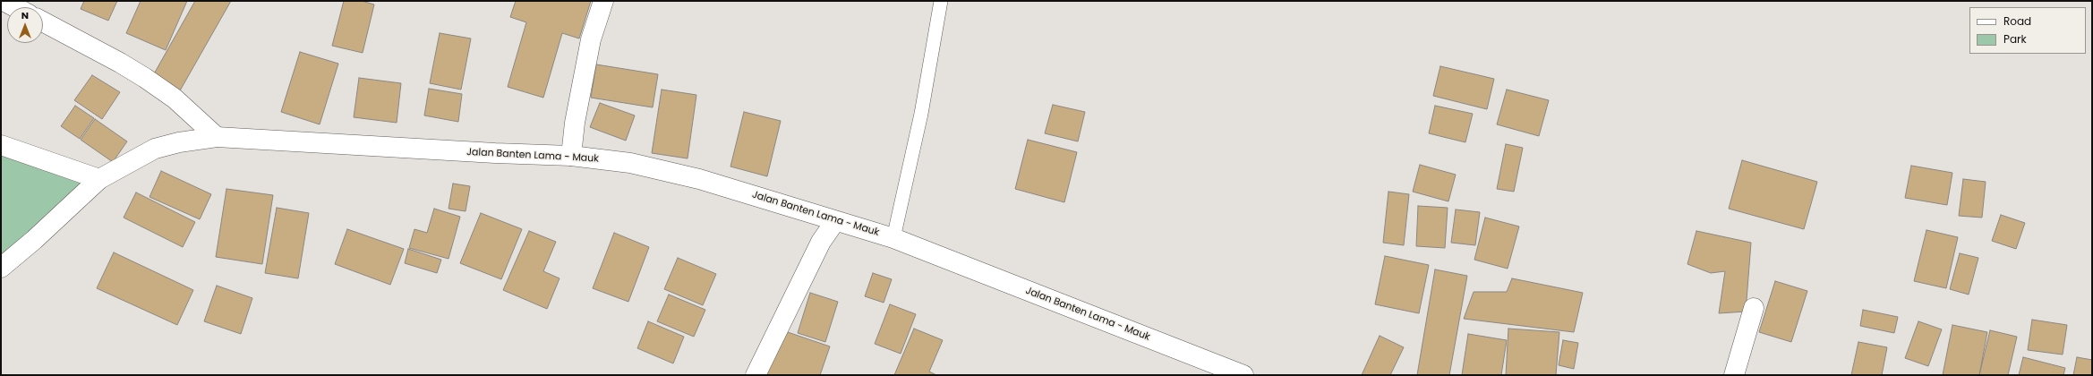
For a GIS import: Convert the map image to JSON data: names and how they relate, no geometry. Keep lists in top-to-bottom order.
{
  "streets": {
    "main road": ["Jalan Banten Lama - Mauk"]
  },
  "legend": ["Road", "Park"],
  "north": "top"
}
